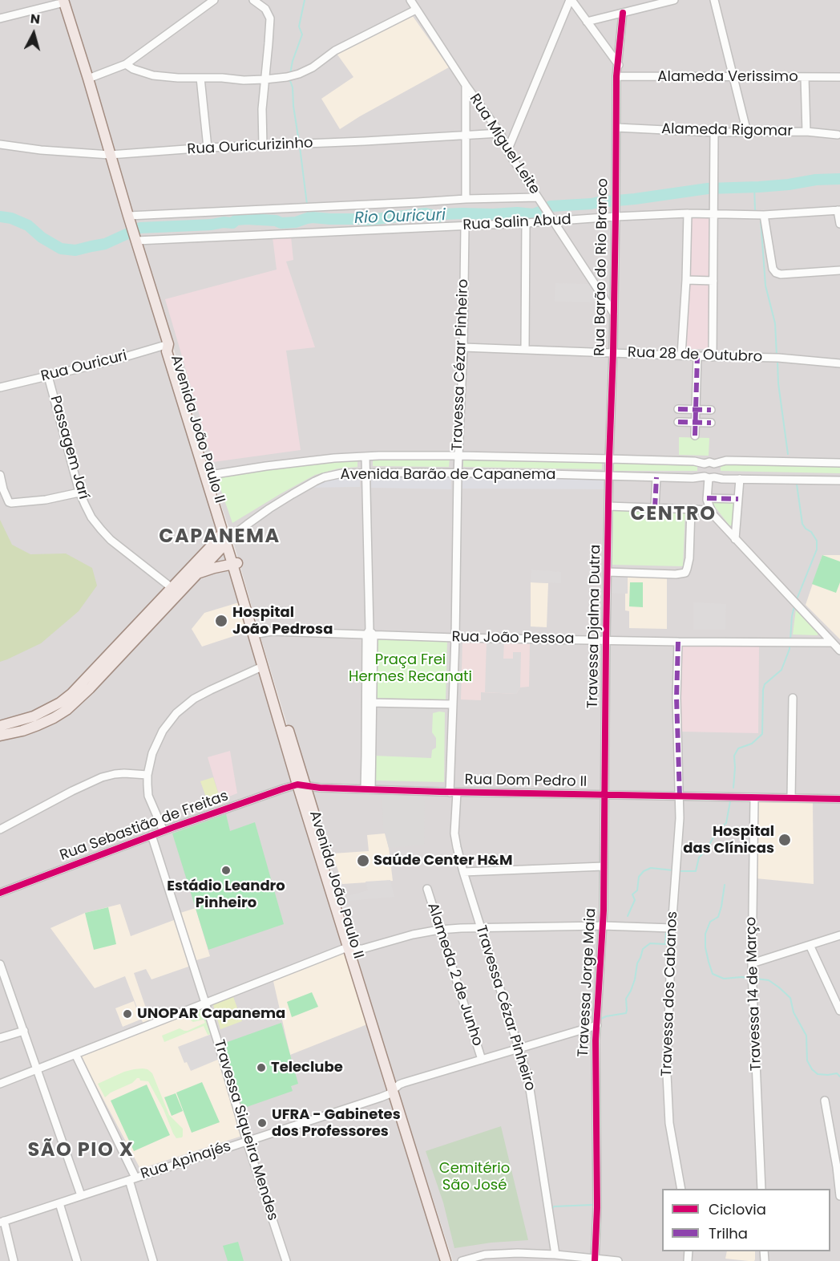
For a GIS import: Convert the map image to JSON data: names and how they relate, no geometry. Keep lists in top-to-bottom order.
{
  "streets": {
    "main road": ["Avenida João Paulo II", "Avenida Barão de Capanema"],
    "street": [
      "Alameda Verissimo",
      "Alameda Rigomar",
      "Rua Miguel Leite",
      "Rua Ouricurizinho",
      "Rua Salin Abud",
      "Rua Barão do Rio Branco",
      "Rua 28 de Outubro",
      "Travessa Cézar Pinheiro",
      "Rua Ouricuri",
      "Passagem Jarí",
      "Travessa Djalma Dutra",
      "Rua João Pessoa",
      "Rua Dom Pedro II",
      "Rua Sebastião de Freitas",
      "Alameda 2 de Junho",
      "Travessa Jorge Maia",
      "Travessa dos Cabanos",
      "Travessa 14 de Março",
      "Travessa Siqueira Mendes",
      "Rua Apinajés"
    ]
  },
  "crossings": [
    ["Alameda Verissimo", "Rua Barão do Rio Branco"],
    ["Alameda Rigomar", "Rua Barão do Rio Branco"],
    ["Rua Miguel Leite", "Rua Ouricurizinho"],
    ["Rua Miguel Leite", "Rua Salin Abud"],
    ["Rua Miguel Leite", "Rua Barão do Rio Branco"],
    ["Rua Ouricurizinho", "Avenida João Paulo II"],
    ["Rua Salin Abud", "Rua Barão do Rio Branco"],
    ["Rua Salin Abud", "Travessa Cézar Pinheiro"],
    ["Rua Salin Abud", "Avenida João Paulo II"],
    ["Rua Barão do Rio Branco", "Rua 28 de Outubro"],
    ["Rua Barão do Rio Branco", "Avenida Barão de Capanema"],
    ["Rua Barão do Rio Branco", "Travessa Djalma Dutra"],
    ["Rua 28 de Outubro", "Travessa Cézar Pinheiro"],
    ["Travessa Cézar Pinheiro", "Avenida Barão de Capanema"],
    ["Travessa Cézar Pinheiro", "Rua João Pessoa"],
    ["Travessa Cézar Pinheiro", "Rua Dom Pedro II"],
    ["Travessa Cézar Pinheiro", "Rua Apinajés"],
    ["Rua Ouricuri", "Avenida João Paulo II"],
    ["Rua Ouricuri", "Passagem Jarí"],
    ["Avenida João Paulo II", "Avenida Barão de Capanema"],
    ["Avenida João Paulo II", "Rua João Pessoa"],
    ["Avenida João Paulo II", "Rua Dom Pedro II"],
    ["Avenida João Paulo II", "Rua Sebastião de Freitas"],
    ["Avenida João Paulo II", "Rua Apinajés"],
    ["Passagem Jarí", "Avenida Barão de Capanema"],
    ["Avenida Barão de Capanema", "Travessa Djalma Dutra"],
    ["Travessa Djalma Dutra", "Rua João Pessoa"],
    ["Travessa Djalma Dutra", "Rua Dom Pedro II"],
    ["Travessa Djalma Dutra", "Travessa Jorge Maia"],
    ["Rua João Pessoa", "Travessa dos Cabanos"],
    ["Rua Dom Pedro II", "Rua Sebastião de Freitas"],
    ["Rua Dom Pedro II", "Travessa Jorge Maia"],
    ["Rua Dom Pedro II", "Travessa dos Cabanos"],
    ["Rua Dom Pedro II", "Travessa 14 de Março"],
    ["Rua Sebastião de Freitas", "Travessa Siqueira Mendes"],
    ["Alameda 2 de Junho", "Rua Apinajés"],
    ["Travessa Jorge Maia", "Rua Apinajés"],
    ["Travessa Siqueira Mendes", "Rua Apinajés"]
  ],
  "districts": ["CENTRO", "CAPANEMA", "SÃO PIO X"],
  "water": ["Rio Ouricuri"],
  "parks": ["Praça Frei Hermes Recanati", "Cemitério São José"],
  "places": [
    "Hospital João Pedrosa",
    "Hospital das Clínicas",
    "Saúde Center H&M",
    "Estádio Leandro Pinheiro",
    "UNOPAR Capanema",
    "Teleclube",
    "UFRA - Gabinetes dos Professores"
  ],
  "legend": ["Ciclovia", "Trilha"],
  "north": "top"
}
